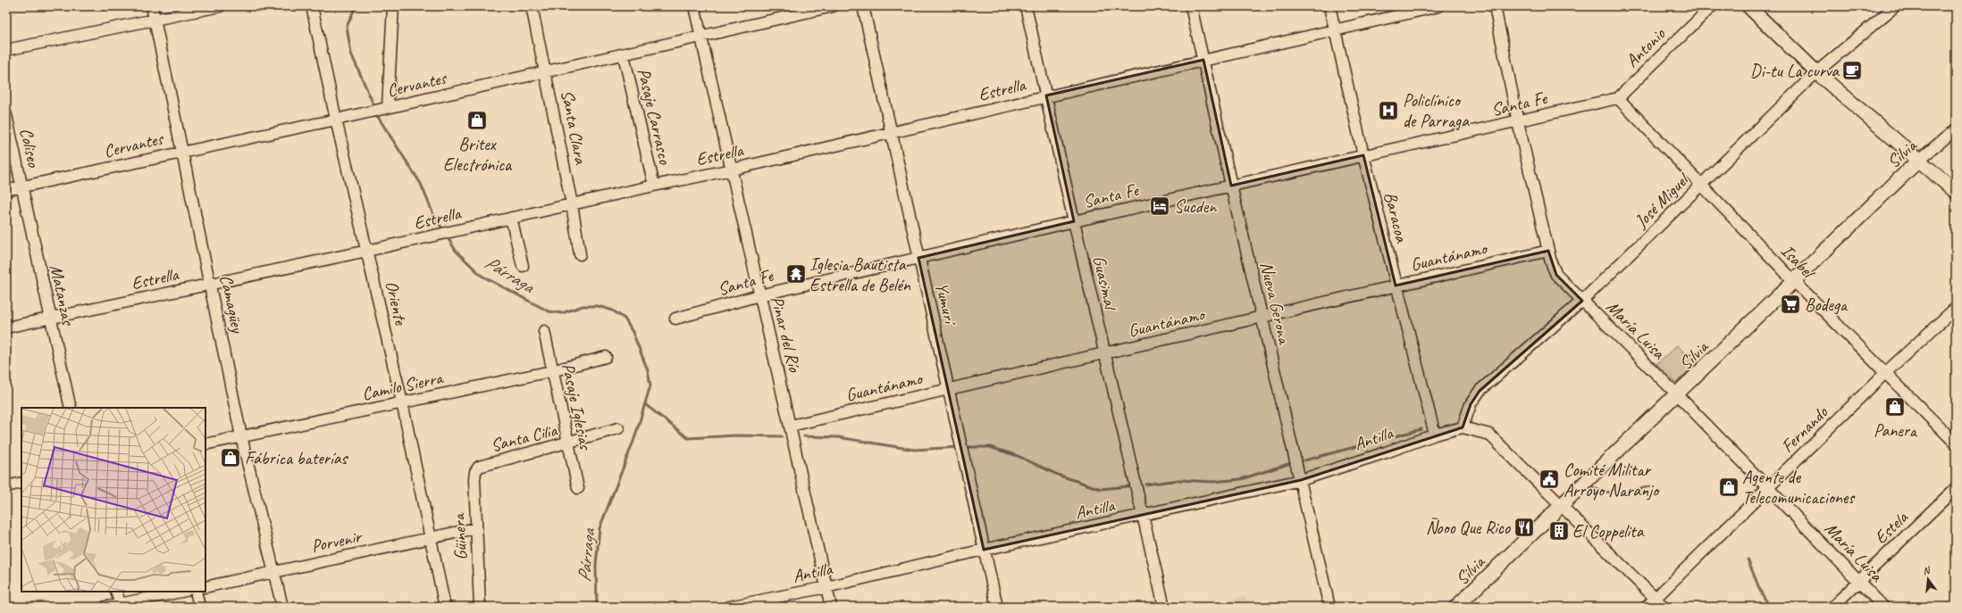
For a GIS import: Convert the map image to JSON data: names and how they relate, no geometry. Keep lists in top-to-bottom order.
{
  "streets": {
    "main road": ["Silvia"],
    "street": [
      "Antonio",
      "Cervantes",
      "Estrella",
      "Santa Fe",
      "Pasaje Carrasco",
      "Santa Clara",
      "Coliseo",
      "José Miguel",
      "Baracoa",
      "Guantánamo",
      "Isabel",
      "Guasimal",
      "Matanzas",
      "Oriente",
      "Yumurí",
      "Nueva Gerona",
      "Camagüey",
      "María Luisa",
      "Pinar del Río",
      "Camilo Sierra",
      "Pasaje Iglesias",
      "Fernando",
      "Santa Cilia",
      "Antilla",
      "Estela",
      "Güinera",
      "Porvenir"
    ]
  },
  "crossings": [
    ["Antonio", "Santa Fe"],
    ["Antonio", "Isabel"],
    ["Cervantes", "Pasaje Carrasco"],
    ["Cervantes", "Santa Clara"],
    ["Cervantes", "Coliseo"],
    ["Cervantes", "Matanzas"],
    ["Cervantes", "Oriente"],
    ["Cervantes", "Camagüey"],
    ["Cervantes", "Pinar del Río"],
    ["Estrella", "Pasaje Carrasco"],
    ["Estrella", "Santa Clara"],
    ["Estrella", "Baracoa"],
    ["Estrella", "Guasimal"],
    ["Estrella", "Matanzas"],
    ["Estrella", "Oriente"],
    ["Estrella", "Yumurí"],
    ["Estrella", "Nueva Gerona"],
    ["Estrella", "Camagüey"],
    ["Estrella", "Pinar del Río"],
    ["Santa Fe", "Baracoa"],
    ["Santa Fe", "Isabel"],
    ["Santa Fe", "Guasimal"],
    ["Santa Fe", "Yumurí"],
    ["Santa Fe", "Nueva Gerona"],
    ["Santa Fe", "María Luisa"],
    ["Santa Fe", "Pinar del Río"],
    ["Coliseo", "Matanzas"],
    ["Silvia", "Isabel"],
    ["Silvia", "María Luisa"],
    ["José Miguel", "Isabel"],
    ["José Miguel", "María Luisa"],
    ["José Miguel", "Antilla"],
    ["Baracoa", "Guantánamo"],
    ["Baracoa", "Antilla"],
    ["Guantánamo", "Guasimal"],
    ["Guantánamo", "Yumurí"],
    ["Guantánamo", "Nueva Gerona"],
    ["Guantánamo", "María Luisa"],
    ["Guantánamo", "Pinar del Río"],
    ["Isabel", "Fernando"],
    ["Guasimal", "Antilla"],
    ["Oriente", "Camilo Sierra"],
    ["Oriente", "Porvenir"],
    ["Yumurí", "Antilla"],
    ["Nueva Gerona", "Antilla"],
    ["Camagüey", "Camilo Sierra"],
    ["Camagüey", "Porvenir"],
    ["María Luisa", "Fernando"],
    ["María Luisa", "Estela"],
    ["Pinar del Río", "Antilla"],
    ["Camilo Sierra", "Pasaje Iglesias"],
    ["Pasaje Iglesias", "Santa Cilia"],
    ["Santa Cilia", "Güinera"],
    ["Güinera", "Porvenir"]
  ],
  "water": ["Párraga"],
  "places": {
    "cafe": ["Di-tu La curva"],
    "hospital": ["Policlínico de Parraga"],
    "shop": [
      "Britex Electrónica",
      "Panera",
      "Fábrica baterías",
      "Agente de Telecomunicaciones"
    ],
    "hotel": ["Sucden"],
    "temple": ["Iglesia Bautista Estrella de Belén"],
    "supermarket": ["Bodega"],
    "public building": ["Comité Militar Arroyo Naranjo"],
    "restaurant": ["Ñooo Que Rico"],
    "building": ["El Coppelita"]
  },
  "north": "top"
}
